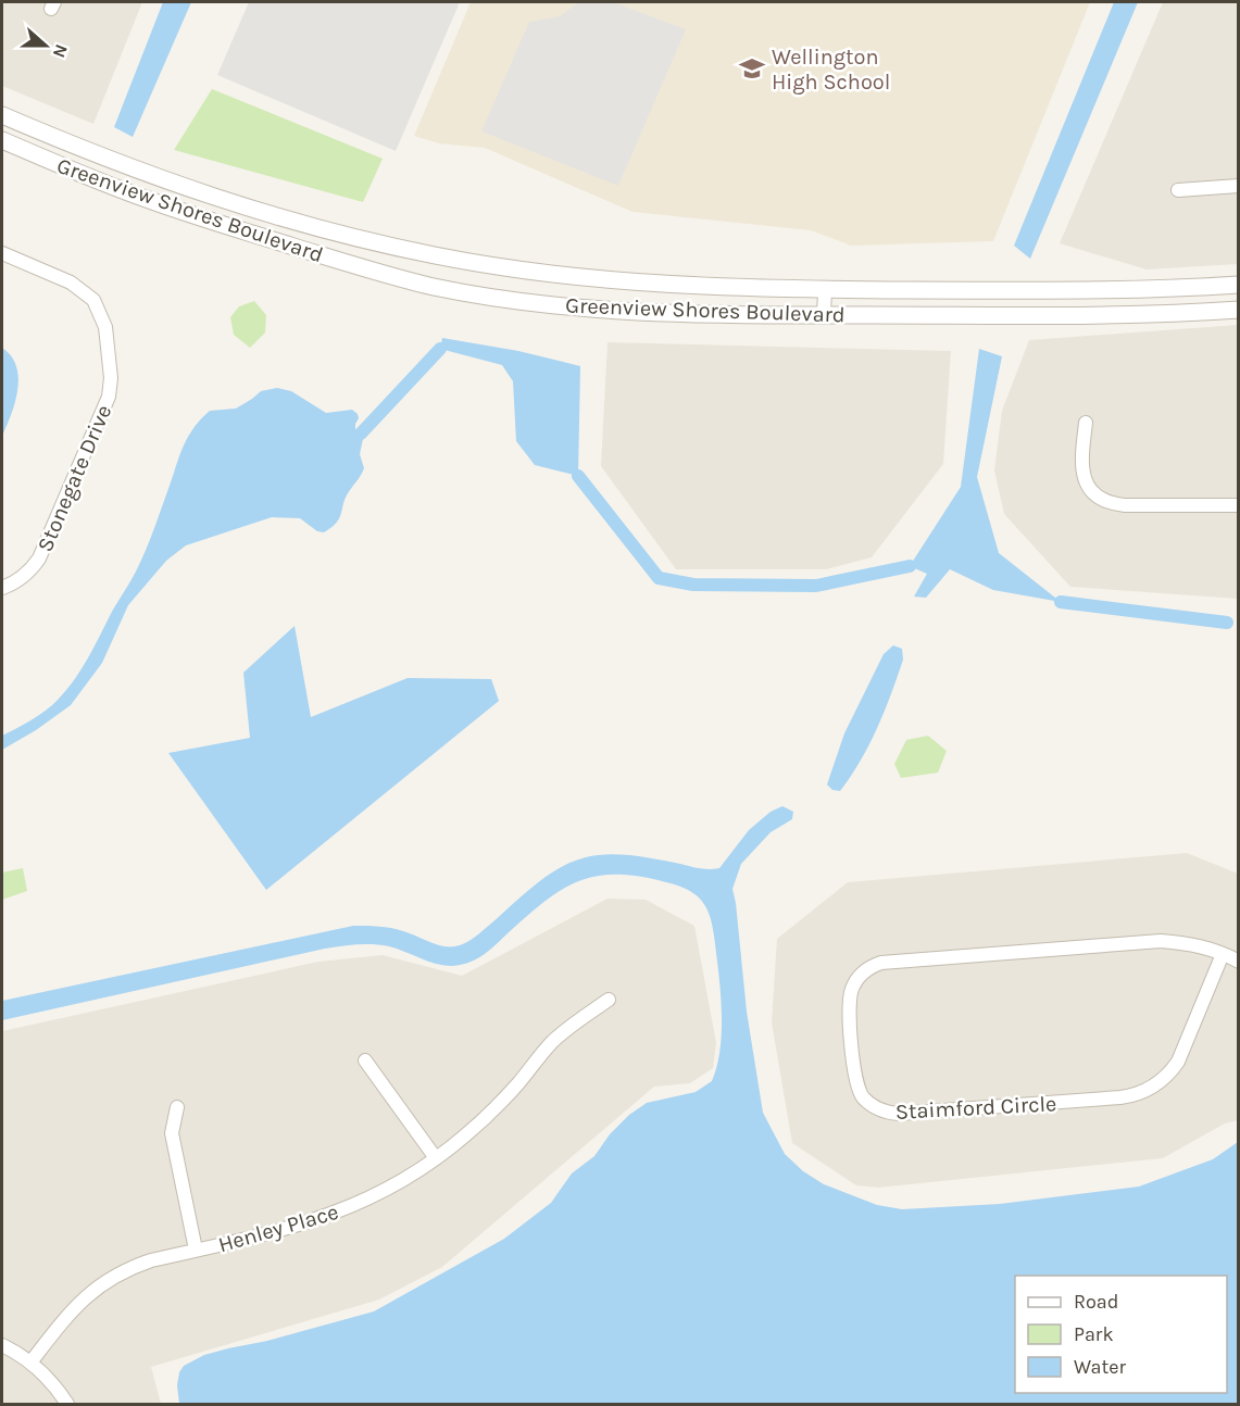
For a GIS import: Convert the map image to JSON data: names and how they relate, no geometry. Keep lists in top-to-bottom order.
{
  "streets": {
    "street": [
      "Greenview Shores Boulevard",
      "Stonegate Drive",
      "Staimford Circle",
      "Henley Place"
    ]
  },
  "places": {
    "school or university": ["Wellington High School"]
  },
  "legend": ["Road", "Park", "Water"],
  "north": "right"
}
